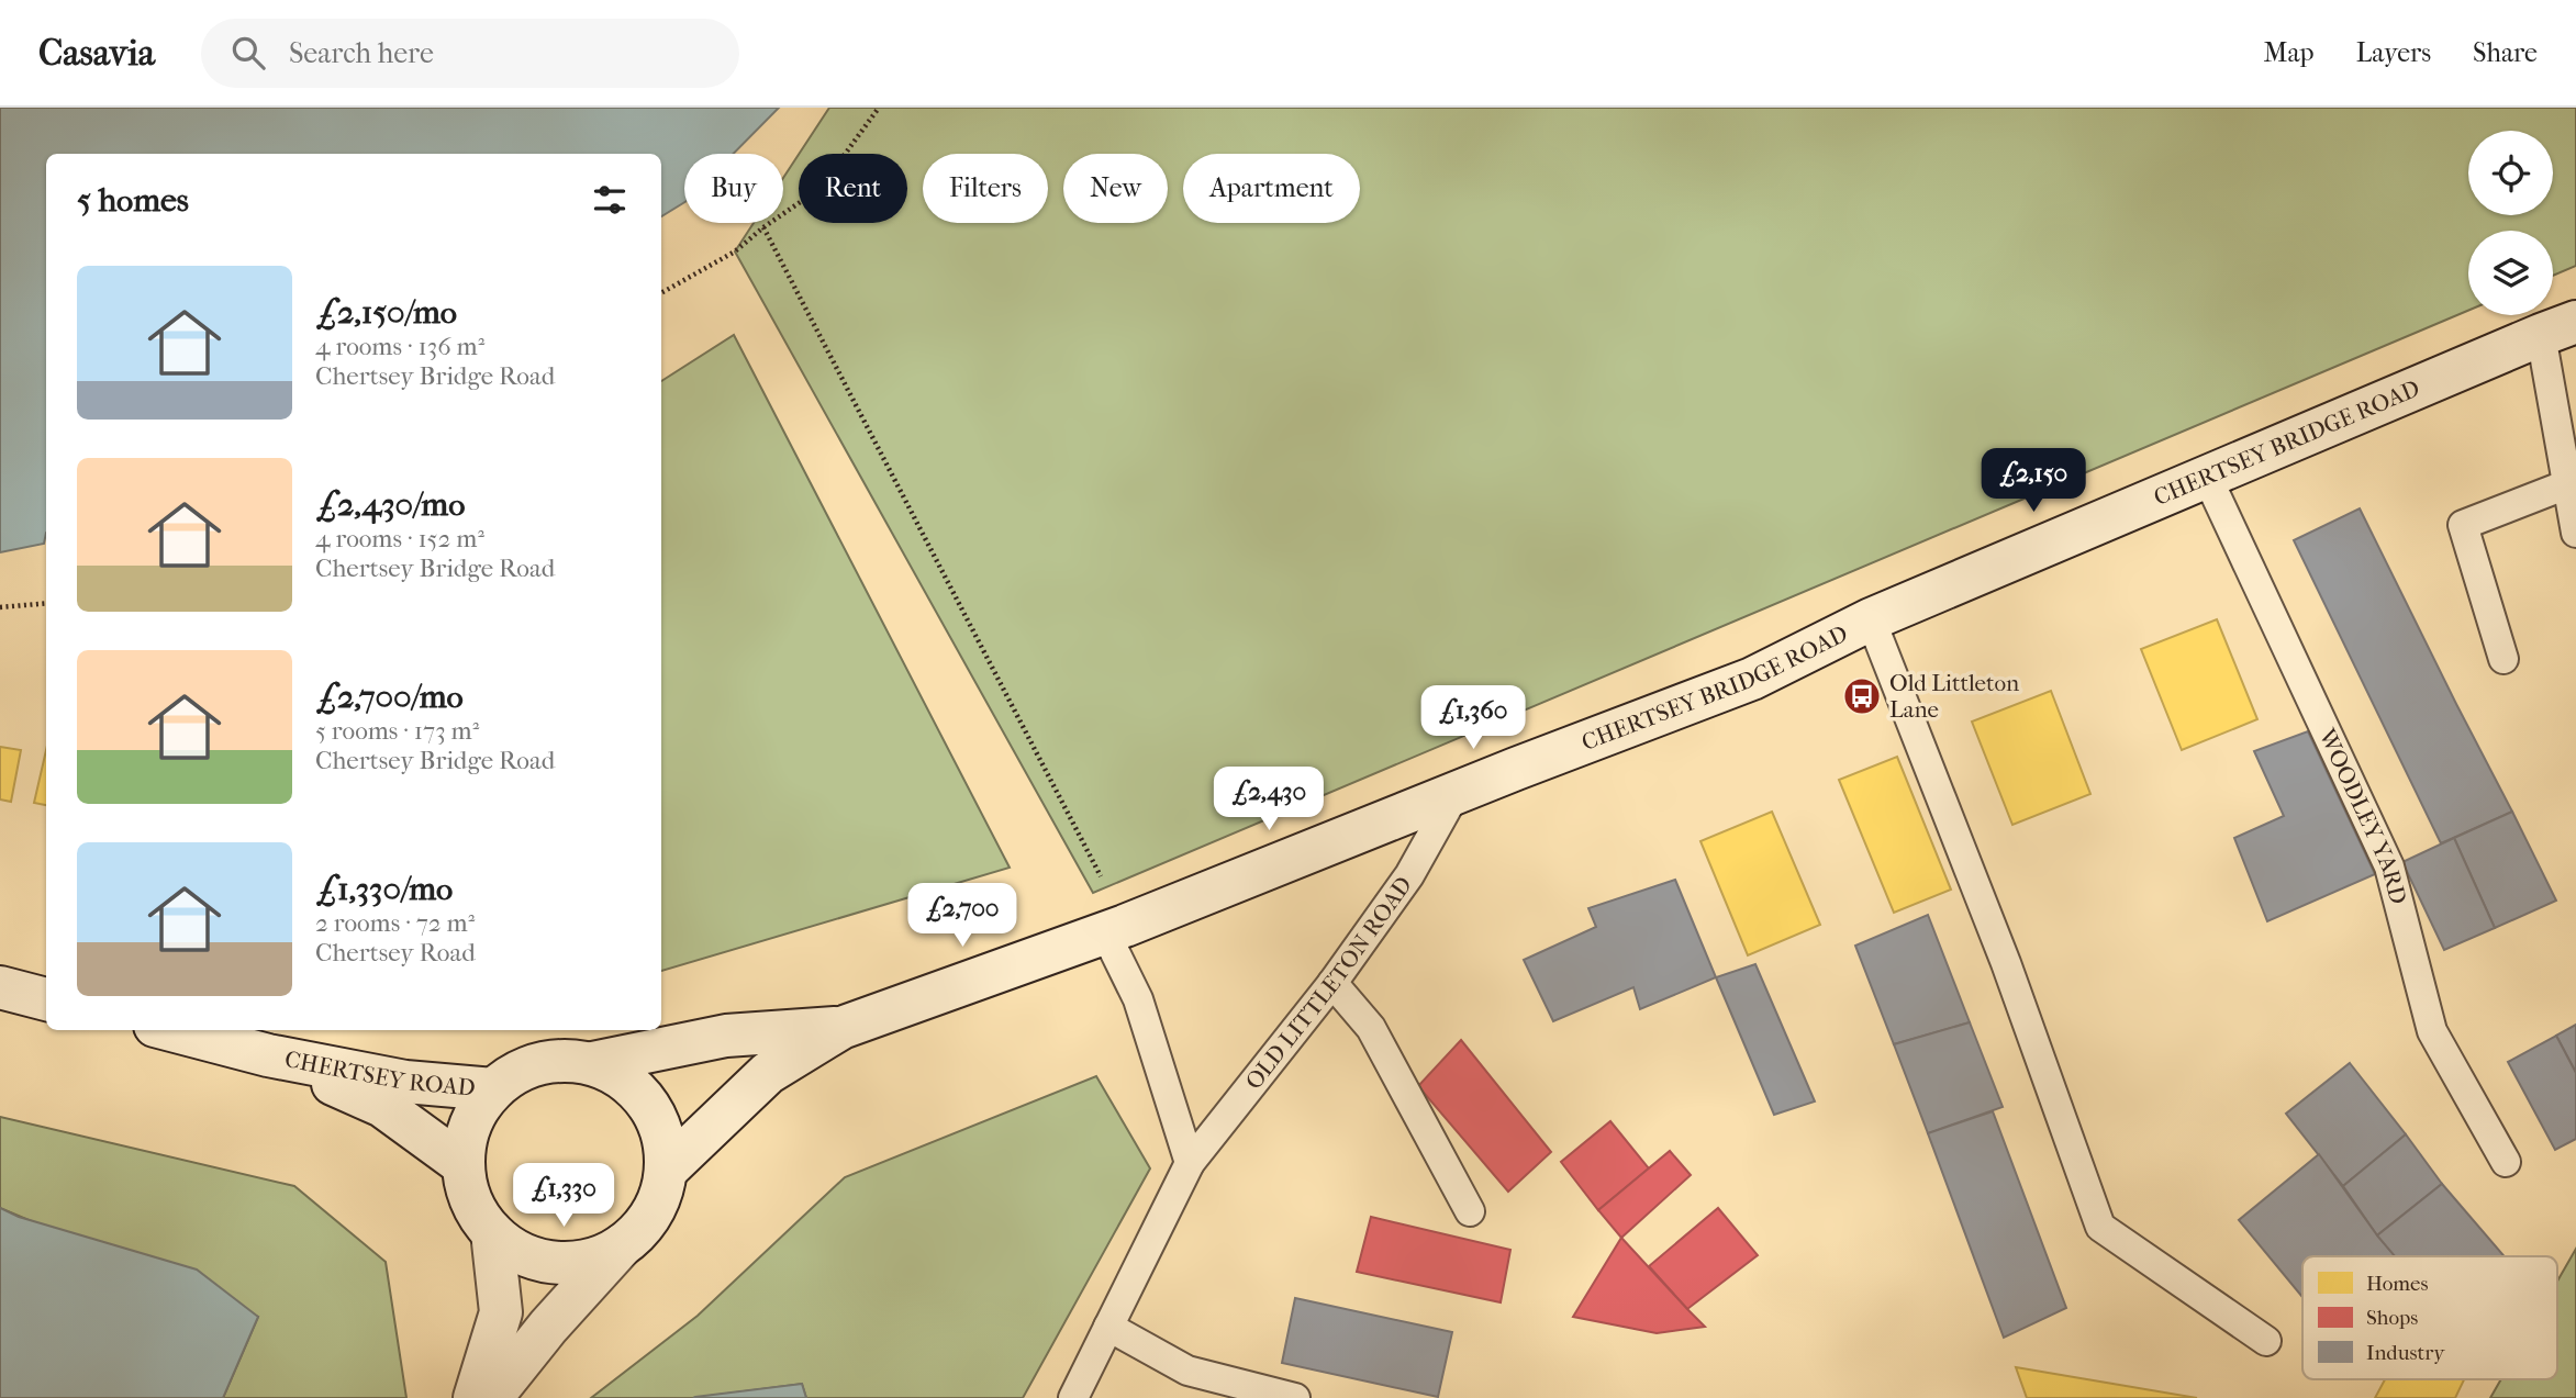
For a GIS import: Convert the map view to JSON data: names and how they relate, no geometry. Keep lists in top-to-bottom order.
{
  "streets": {
    "main road": ["CHERTSEY BRIDGE ROAD", "CHERTSEY ROAD"],
    "lane": ["WOODLEY YARD", "OLD LITTLETON ROAD"]
  },
  "crossings": [
    ["CHERTSEY BRIDGE ROAD", "WOODLEY YARD"],
    ["CHERTSEY BRIDGE ROAD", "OLD LITTLETON ROAD"],
    ["CHERTSEY BRIDGE ROAD", "CHERTSEY ROAD"]
  ],
  "places": {
    "bus stop": ["Old Littleton Lane"]
  },
  "legend": ["Homes", "Shops", "Industry"],
  "page": {
    "header": "Casavia",
    "search": "Search here",
    "nav": ["Map", "Layers", "Share"],
    "chip": [
      "Buy",
      "Rent",
      "Filters",
      "New",
      "Apartment"
    ],
    "heading": "5 homes",
    "list": [
      {
        "name": "£2,150/mo",
        "note": "4 rooms · 136 m² · Chertsey Bridge Road"
      },
      {
        "name": "£2,430/mo",
        "note": "4 rooms · 152 m² · Chertsey Bridge Road"
      },
      {
        "name": "£2,700/mo",
        "note": "5 rooms · 173 m² · Chertsey Bridge Road"
      },
      {
        "name": "£1,330/mo",
        "note": "2 rooms · 72 m² · Chertsey Road"
      }
    ],
    "price": [
      "£2,150",
      "£1,360",
      "£2,430",
      "£2,700",
      "£1,330"
    ]
  }
}
